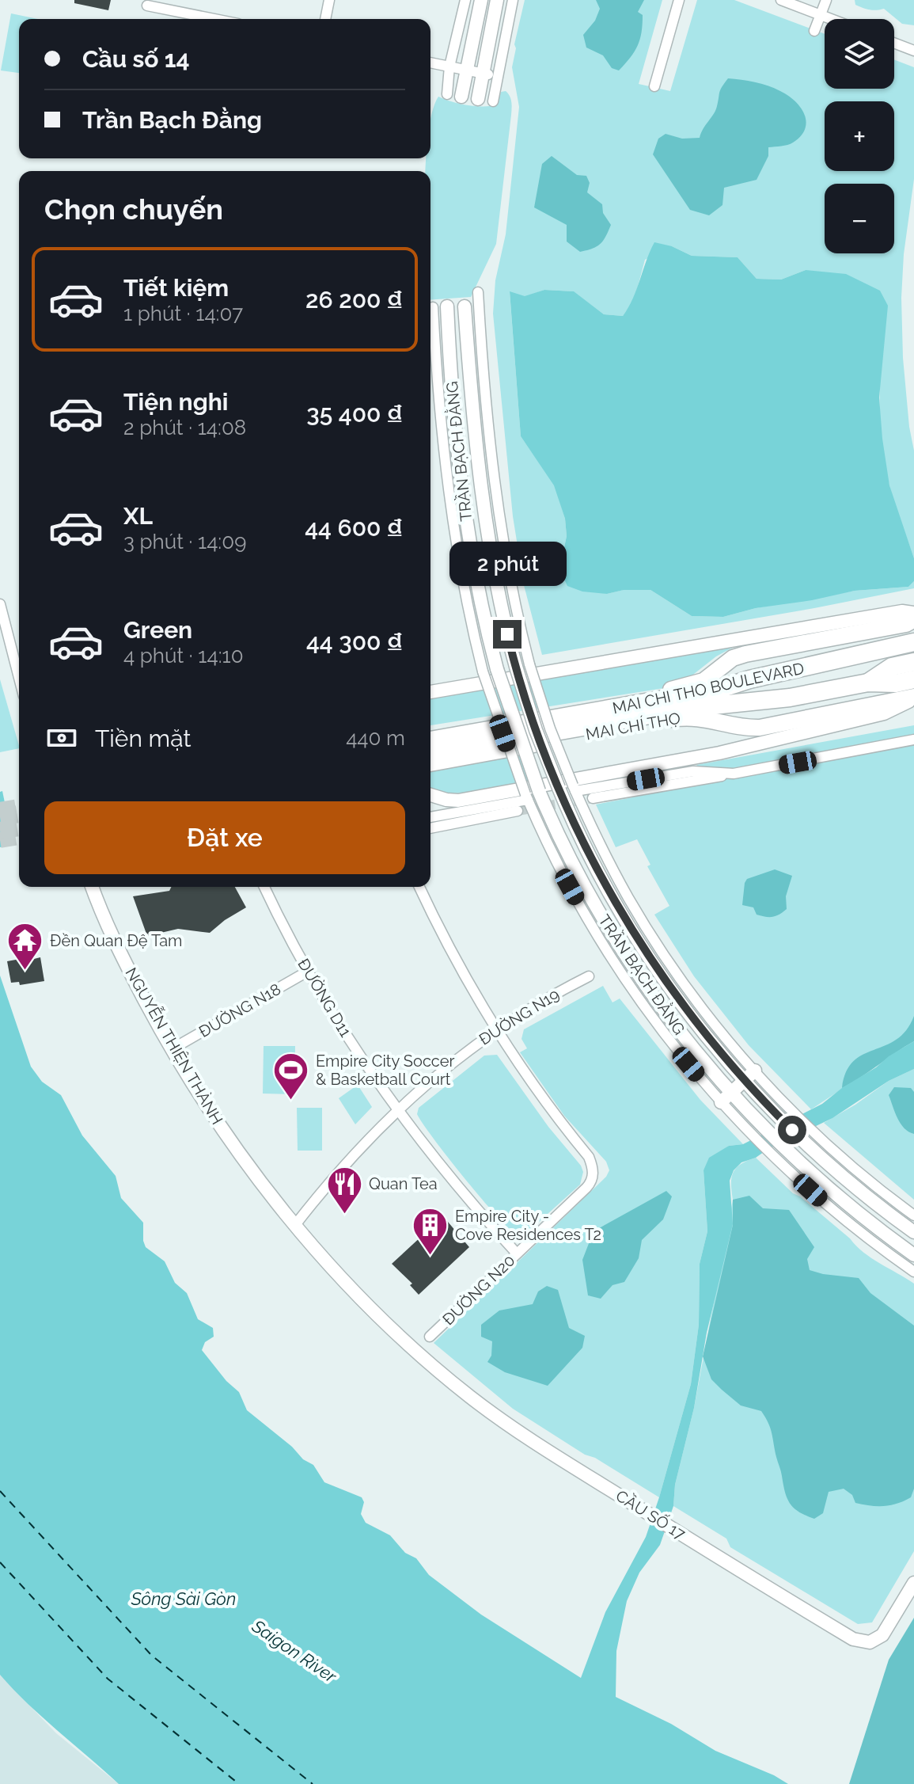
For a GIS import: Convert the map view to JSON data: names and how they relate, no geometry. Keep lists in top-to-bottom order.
{
  "streets": {
    "highway": ["MAI CHI THO BOULEVARD"],
    "main road": ["MAI CHÍ THỌ"],
    "street": [
      "TRẦN BẠCH ĐẰNG",
      "ĐƯỜNG D11",
      "ĐƯỜNG N18",
      "ĐƯỜNG N19",
      "NGUYỄN THIỆN THÀNH",
      "ĐƯỜNG N20",
      "CẦU SỐ 17"
    ]
  },
  "crossings": [
    ["ĐƯỜNG D11", "ĐƯỜNG N18"],
    ["ĐƯỜNG D11", "ĐƯỜNG N19"],
    ["ĐƯỜNG D11", "ĐƯỜNG N20"],
    ["ĐƯỜNG N18", "NGUYỄN THIỆN THÀNH"],
    ["ĐƯỜNG N19", "NGUYỄN THIỆN THÀNH"],
    ["ĐƯỜNG N19", "ĐƯỜNG N20"],
    ["NGUYỄN THIỆN THÀNH", "CẦU SỐ 17"]
  ],
  "water": ["Sông Sài Gòn", "Saigon River"],
  "places": {
    "temple": ["Đền Quan Đệ Tam"],
    "sports": ["Empire City Soccer & Basketball Court"],
    "restaurant": ["Quan Tea"],
    "building": ["Empire City - Cove Residences T2"]
  },
  "page": {
    "map_buttons": ["+", "−"],
    "banner": ["Cầu số 14", "Trần Bạch Đằng"],
    "heading": "Chọn chuyến",
    "list": [
      {
        "name": "Tiết kiệm",
        "note": "1 phút · 14:07",
        "value": "26 200 ₫"
      },
      {
        "name": "Tiện nghi",
        "note": "2 phút · 14:08",
        "value": "35 400 ₫"
      },
      {
        "name": "XL",
        "note": "3 phút · 14:09",
        "value": "44 600 ₫"
      },
      {
        "name": "Green",
        "note": "4 phút · 14:10",
        "value": "44 300 ₫"
      }
    ],
    "bubble": "2 phút",
    "pay": ["Tiền mặt", "440 m"],
    "buttons": "Đặt xe"
  }
}
